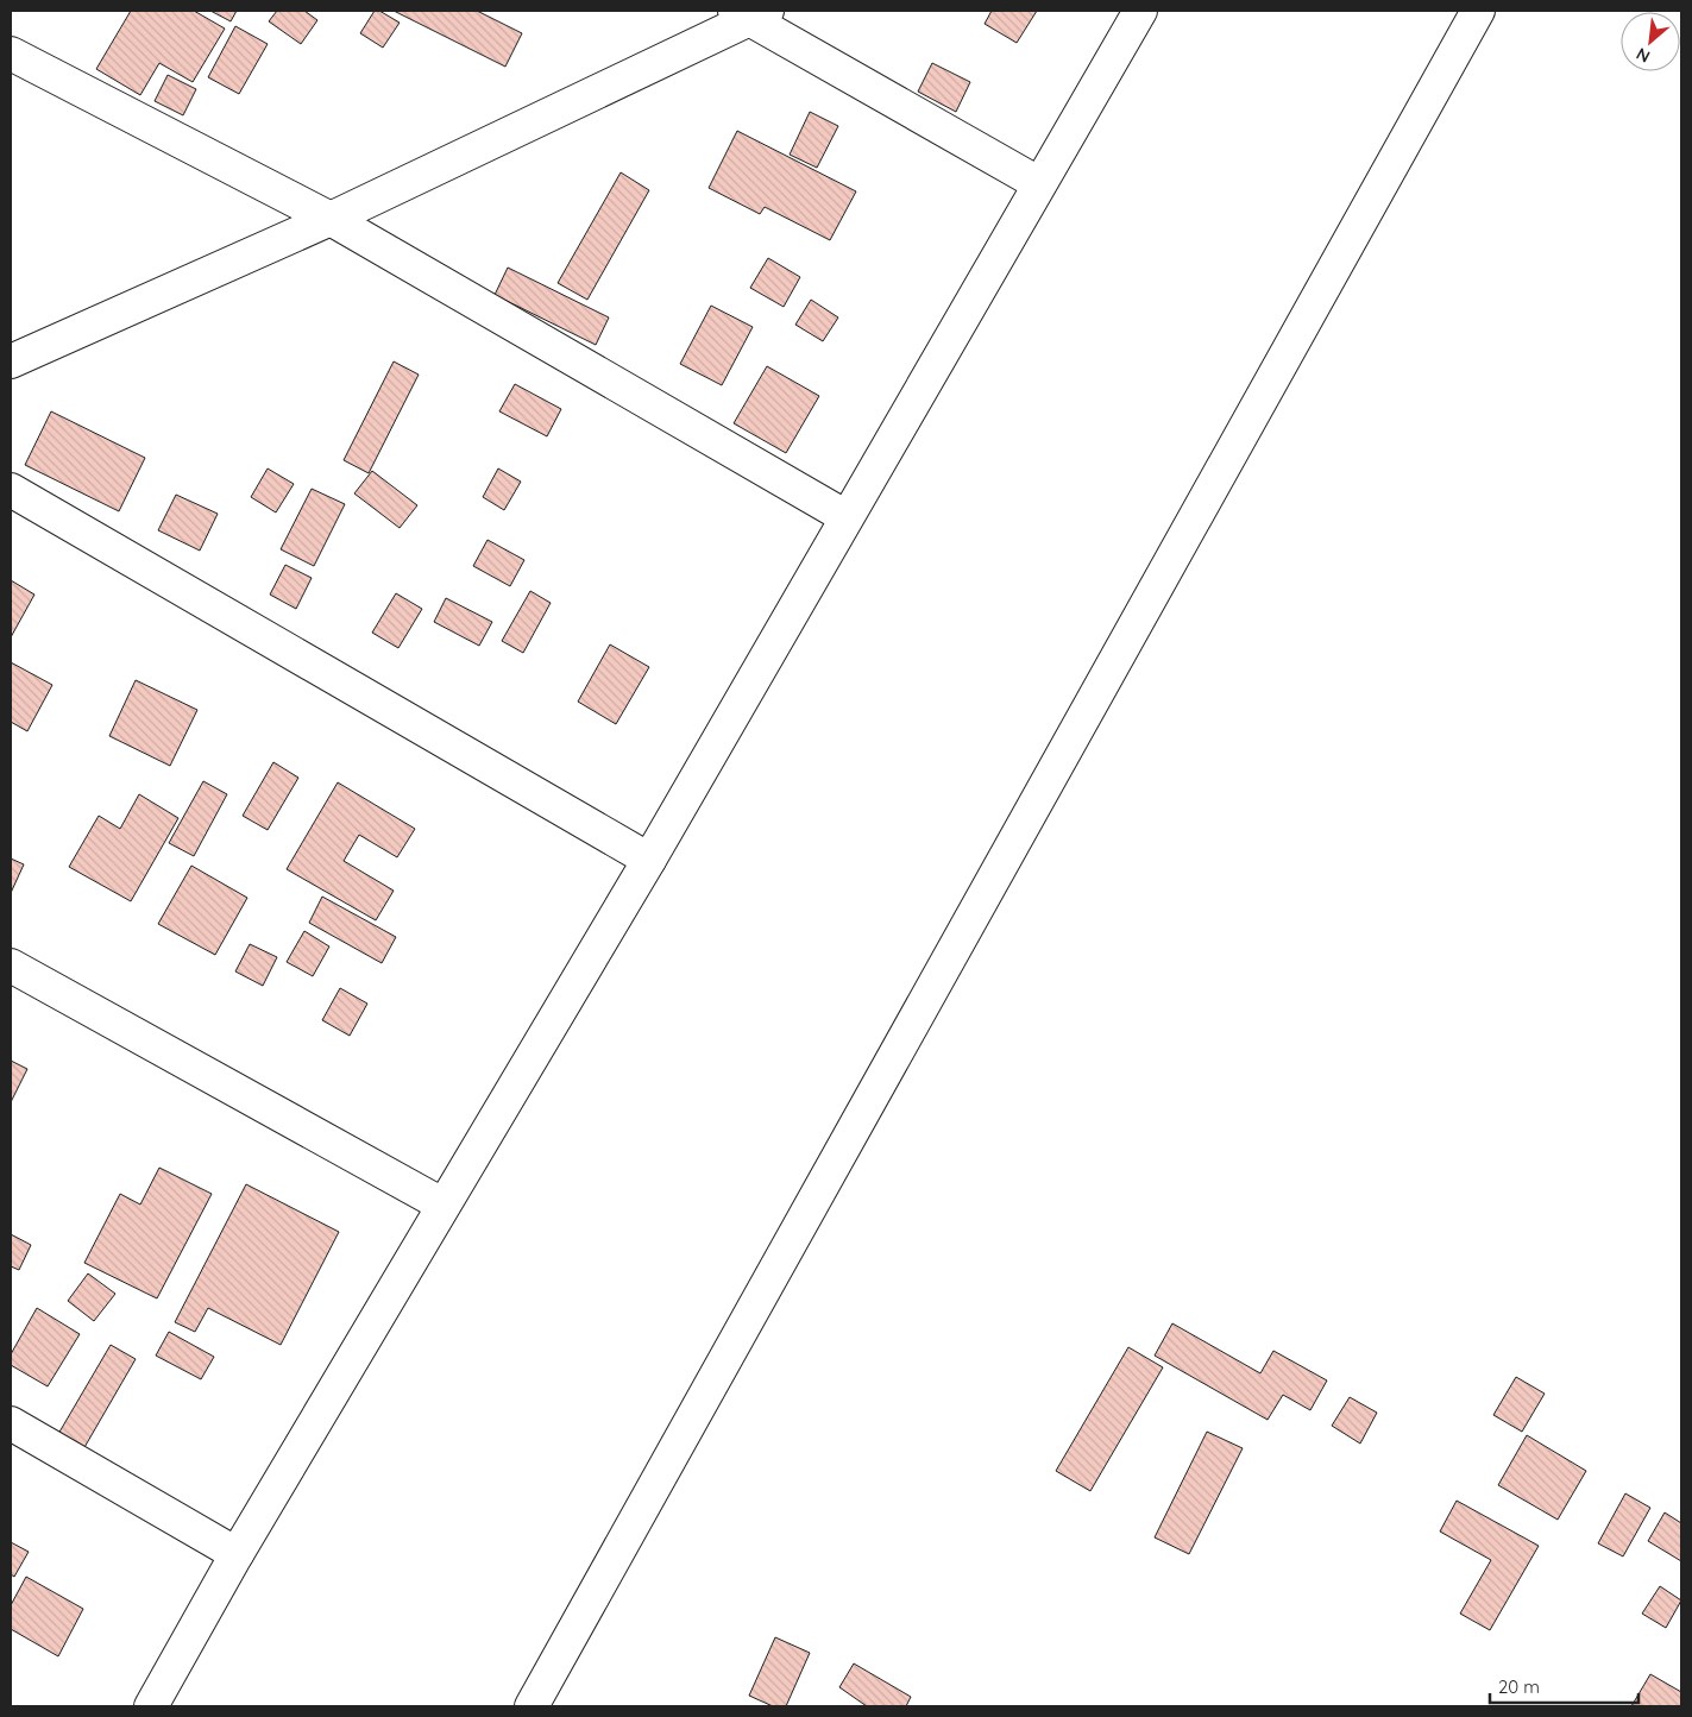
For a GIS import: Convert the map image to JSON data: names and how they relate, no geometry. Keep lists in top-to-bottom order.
{
  "scale_bar": "20 m",
  "north": "bottom left"
}
